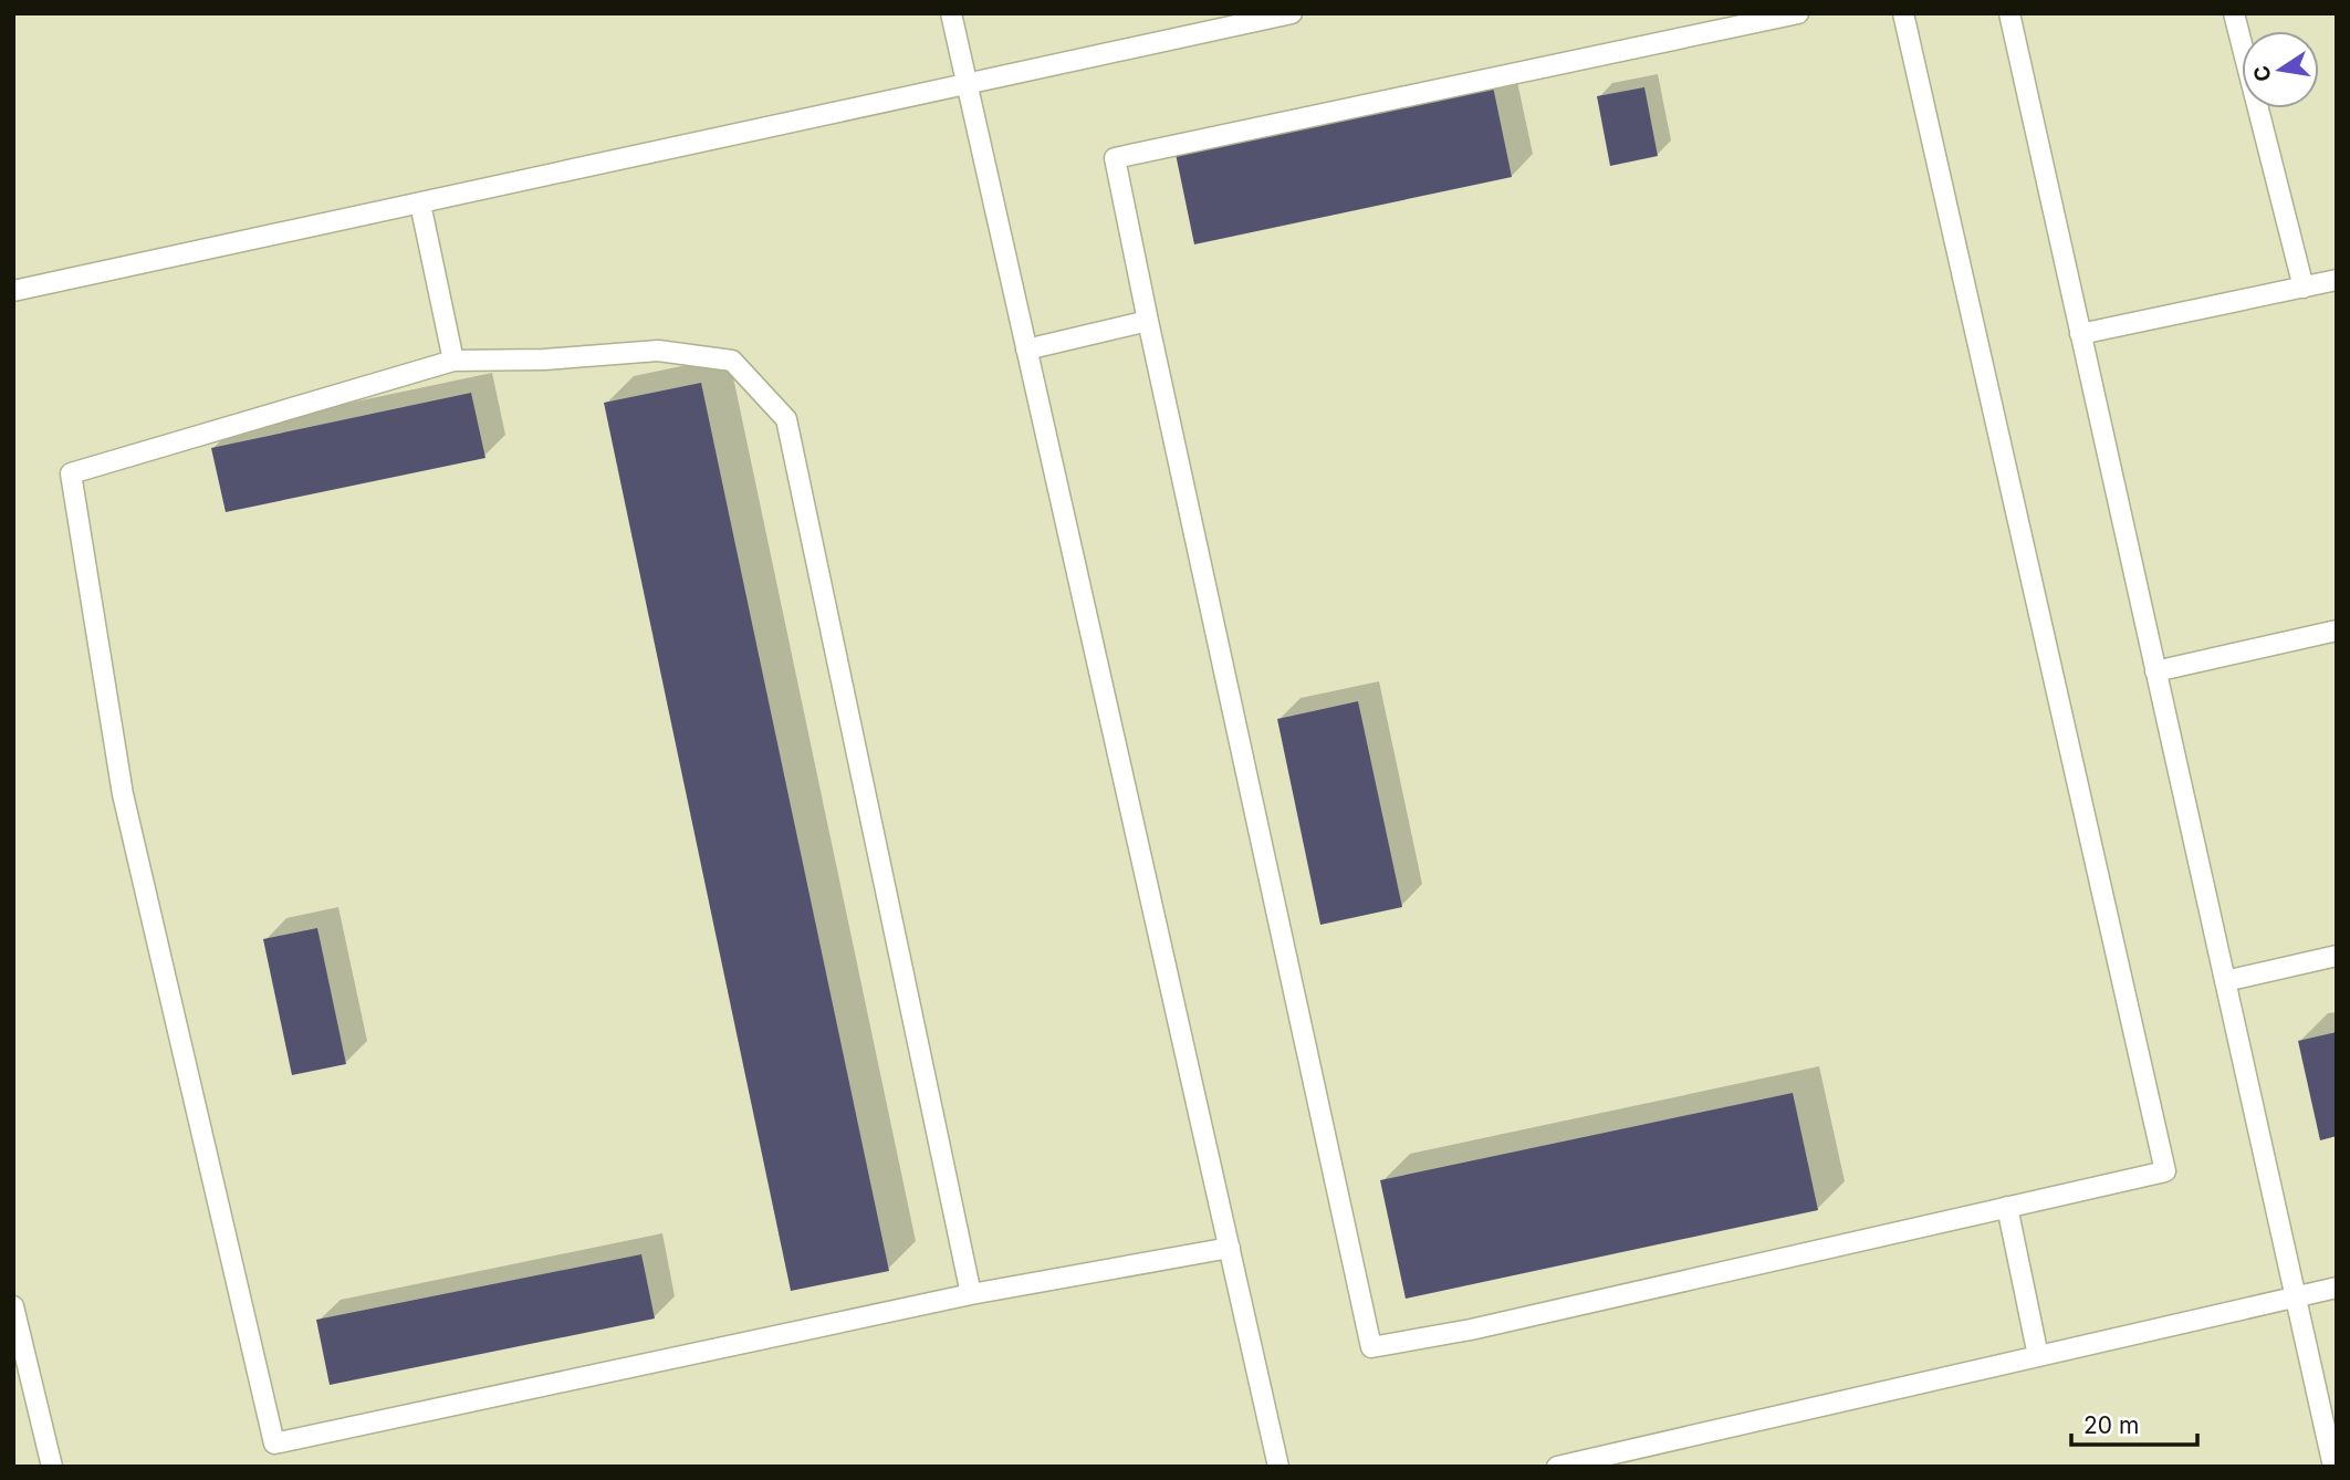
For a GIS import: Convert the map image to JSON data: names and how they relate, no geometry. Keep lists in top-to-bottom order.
{
  "scale_bar": "20 m",
  "north": "left"
}
